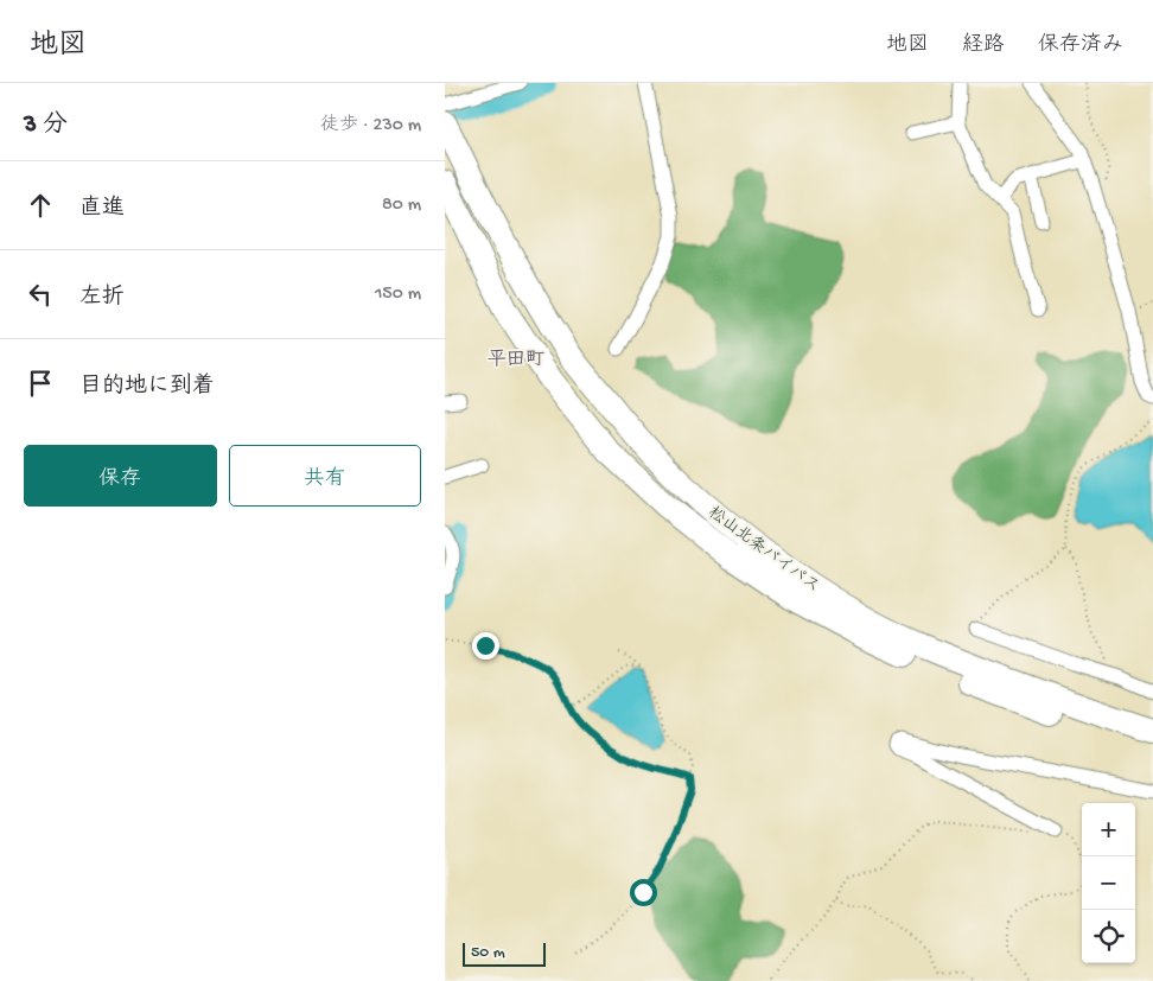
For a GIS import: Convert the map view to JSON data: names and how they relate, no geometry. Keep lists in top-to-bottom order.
{
  "streets": {
    "highway": ["松山北条バイパス"]
  },
  "districts": ["平田町"],
  "scale_bar": "50 m",
  "page": {
    "header": "地図",
    "nav": ["地図", "経路", "保存済み"],
    "heading": ["3 分", "徒歩 · 230 m"],
    "list": [
      ["直進", "80 m"],
      ["左折", "150 m"],
      "目的地に到着"
    ],
    "buttons": ["保存", "共有"],
    "map_buttons": ["+", "−"],
    "scale": "50 m"
  }
}
